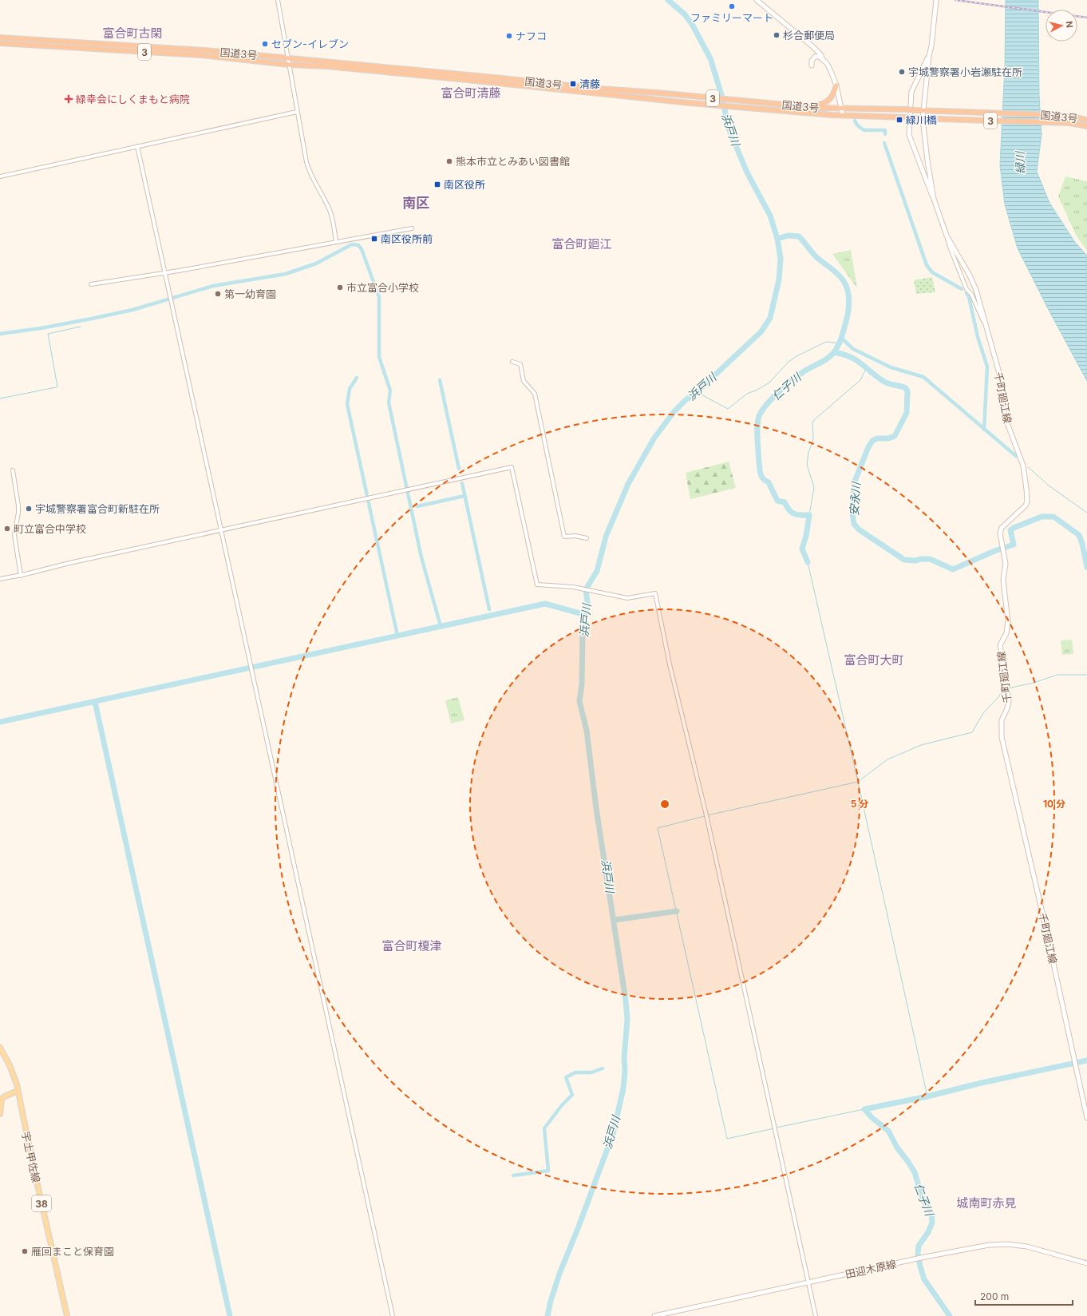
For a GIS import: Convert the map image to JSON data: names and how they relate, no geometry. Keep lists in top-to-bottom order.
{
  "streets": {
    "highway": ["3", "国道3号"],
    "main road": [
      "千町廻江線",
      "宇土甲佐線",
      "38",
      "田迎木原線"
    ]
  },
  "crossings": [
    ["国道3号", "千町廻江線"]
  ],
  "districts": [
    "富合町古閑",
    "富合町清藤",
    "南区",
    "富合町廻江",
    "富合町大町",
    "富合町榎津",
    "城南町赤見"
  ],
  "water": [
    "浜戸川",
    "緑川",
    "仁子川",
    "安永川"
  ],
  "places": {
    "other": [
      "ファミリーマート",
      "杉合郵便局",
      "ナフコ",
      "セブン-イレブン",
      "宇城警察署小岩瀬駐在所",
      "熊本市立とみあい図書館",
      "市立富合小学校",
      "第一幼育園",
      "宇城警察署富合町新駐在所",
      "町立富合中学校",
      "雁回まこと保育園"
    ],
    "transit": [
      "清藤",
      "緑川橋",
      "南区役所",
      "南区役所前"
    ],
    "health": ["緑幸会にしくまもと病院"]
  },
  "scale_bar": "200 m",
  "north": "right",
  "rings": ["5 分", "10 分"]
}
